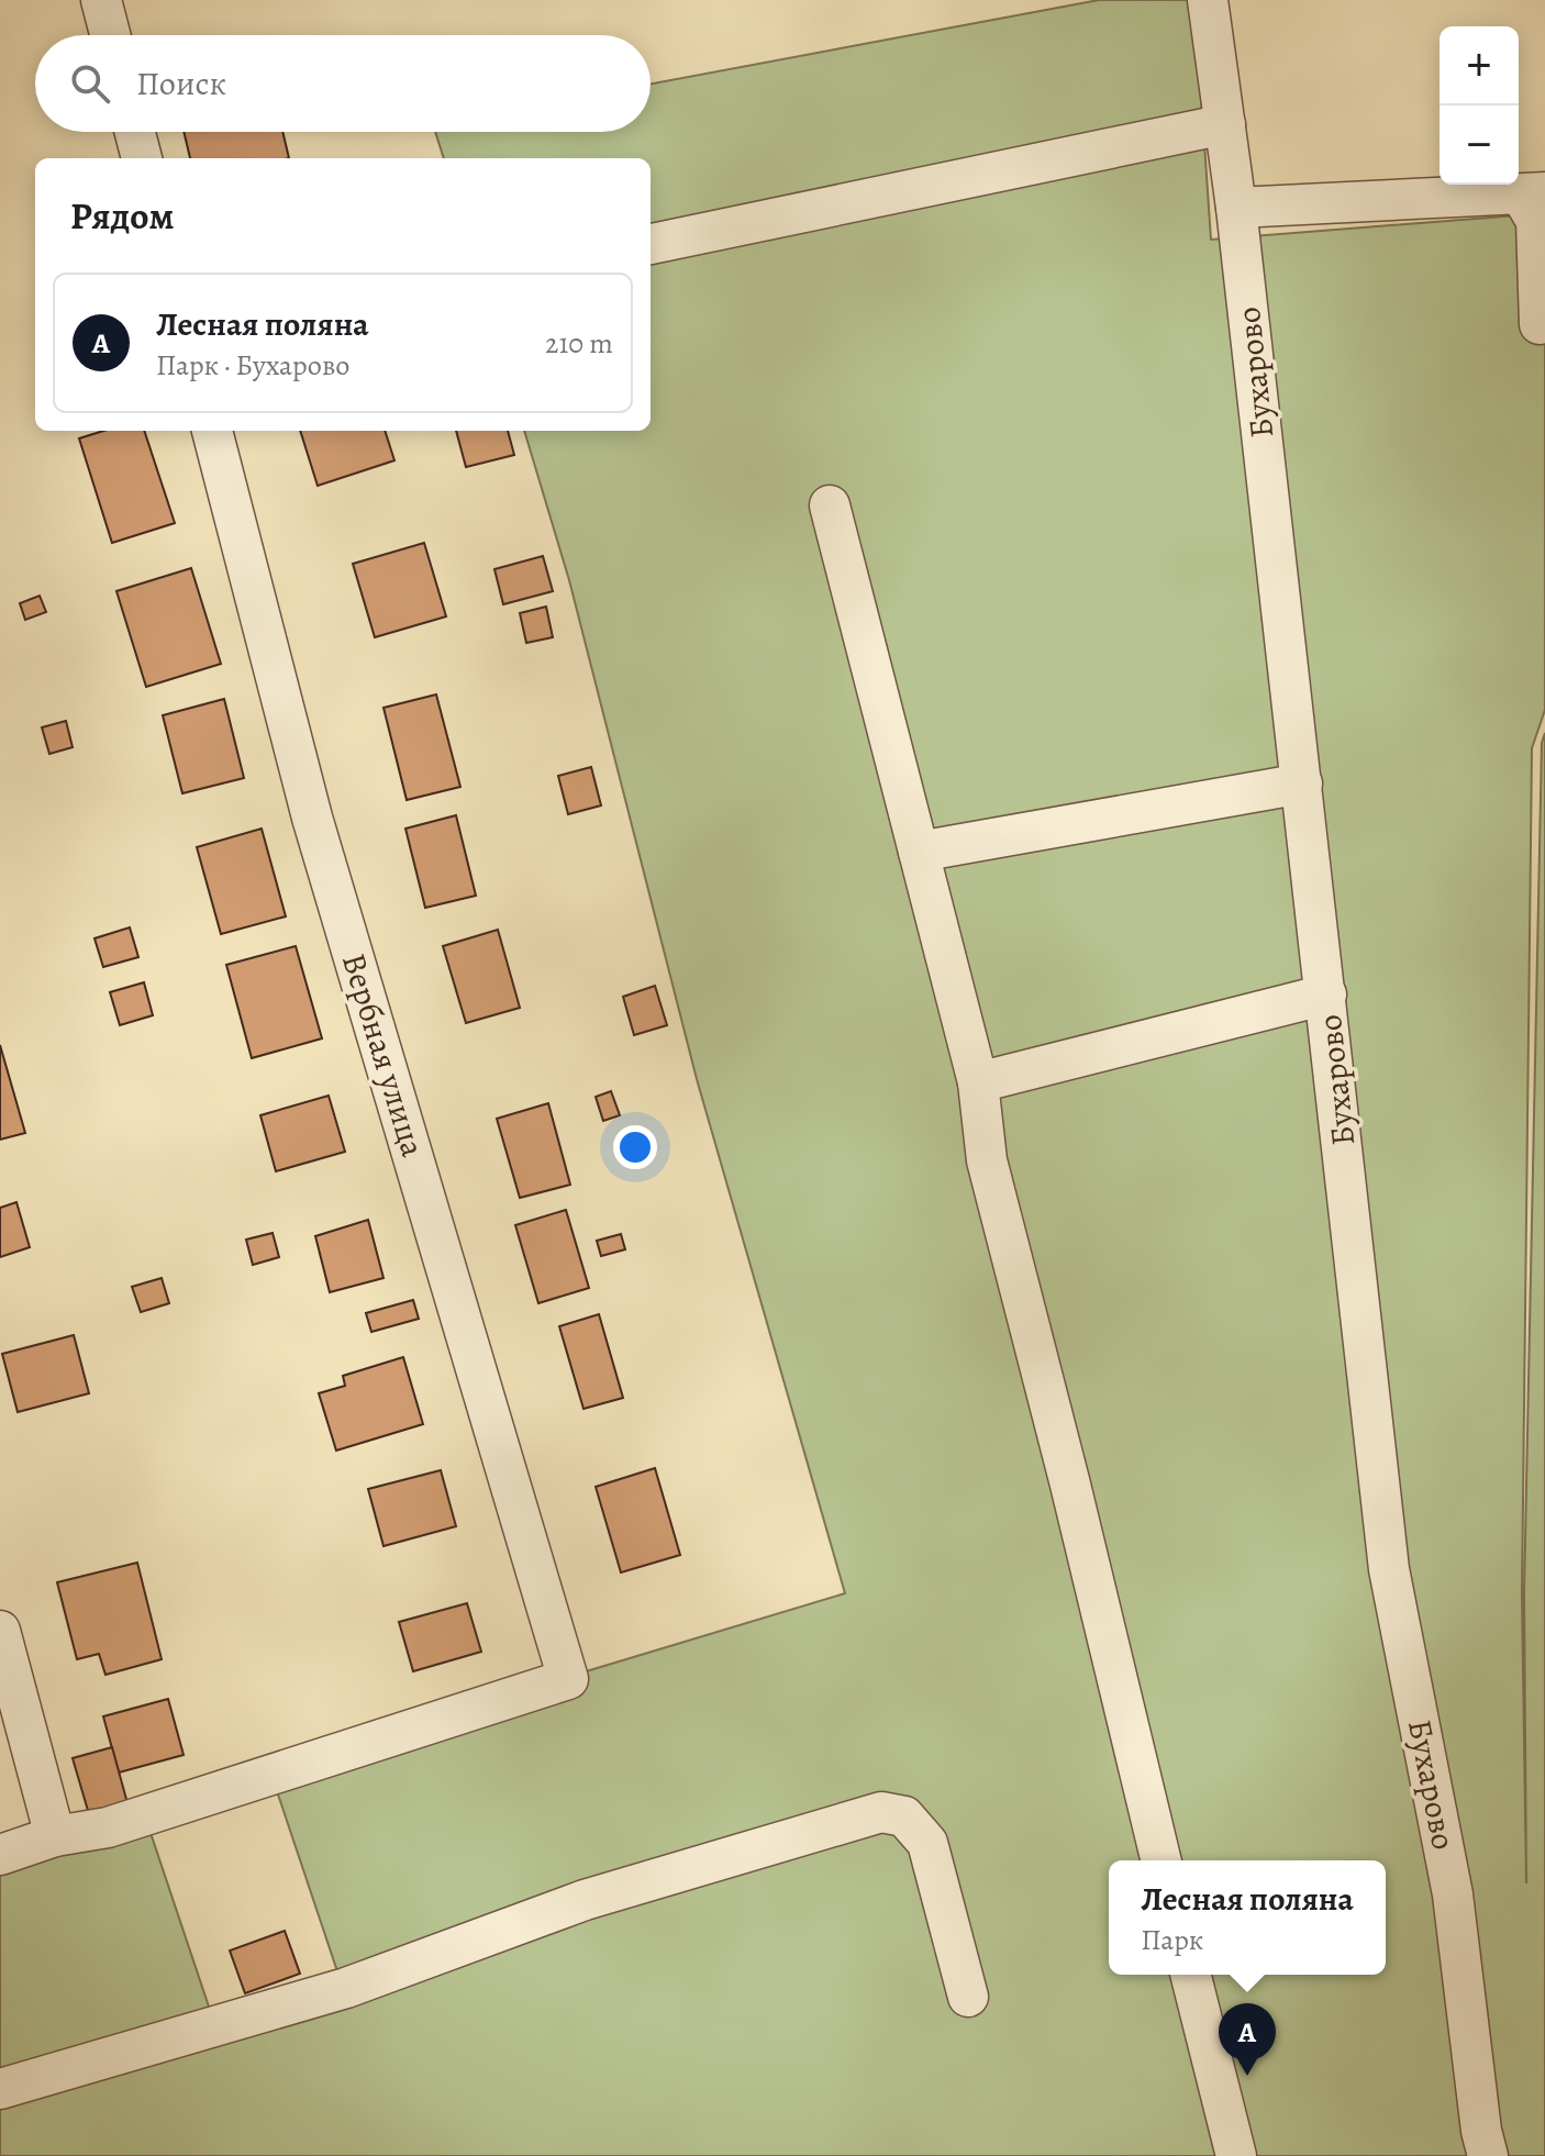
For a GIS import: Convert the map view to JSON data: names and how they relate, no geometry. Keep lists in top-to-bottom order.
{
  "streets": {
    "street": ["Бухарово", "Вербная улица"]
  },
  "page": {
    "map_buttons": ["+", "−"],
    "search": "Поиск",
    "heading": "Рядом",
    "list": [
      {
        "mark": "A",
        "name": "Лесная поляна",
        "note": "Парк · Бухарово",
        "value": "210 m"
      }
    ],
    "popup": ["Лесная поляна", "Парк"],
    "pins": "A"
  }
}
